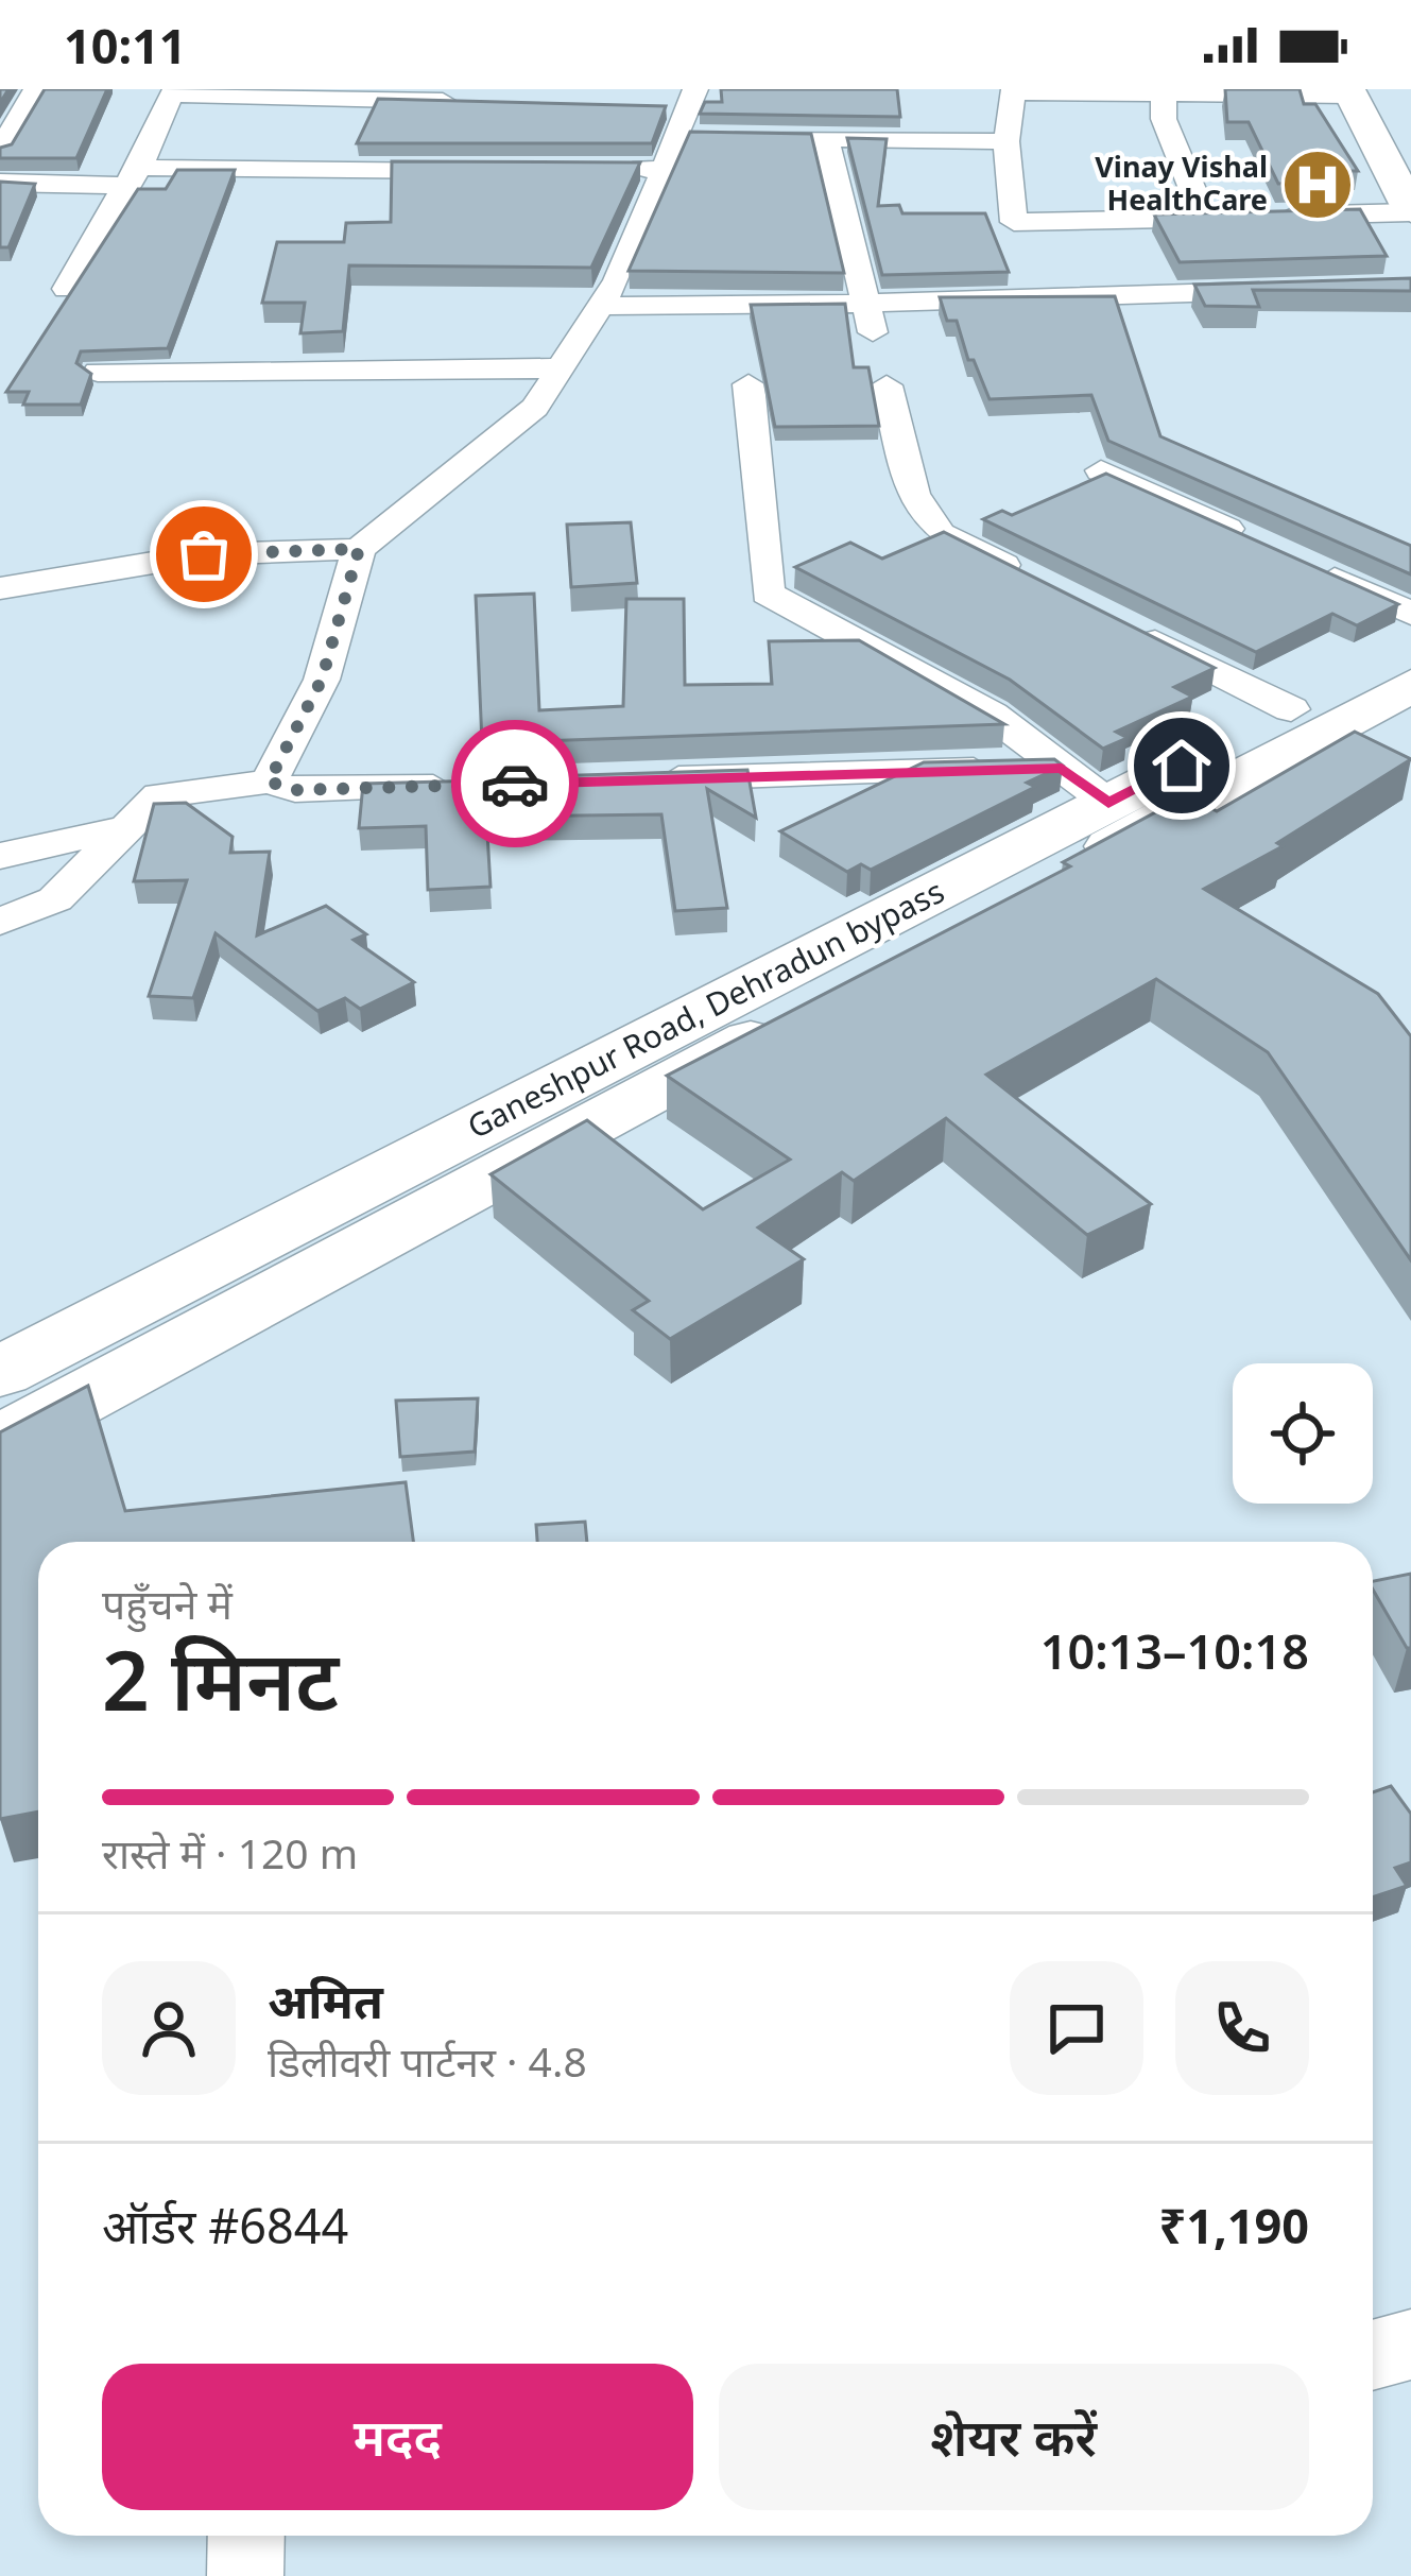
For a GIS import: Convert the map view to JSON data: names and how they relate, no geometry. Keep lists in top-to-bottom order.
{
  "streets": {
    "main road": ["Ganeshpur Road, Dehradun bypass"]
  },
  "places": {
    "hospital": ["Vinay Vishal HealthCare"]
  },
  "page": {
    "status": "10:11",
    "heading": ["2 मिनट", "पहुँचने में", "10:13–10:18"],
    "panel": [
      "अमित",
      "डिलीवरी पार्टनर · 4.8",
      "ऑर्डर #6844",
      "₹1,190"
    ],
    "bar": "रास्ते में · 120 m",
    "buttons": ["मदद", "शेयर करें"]
  }
}
